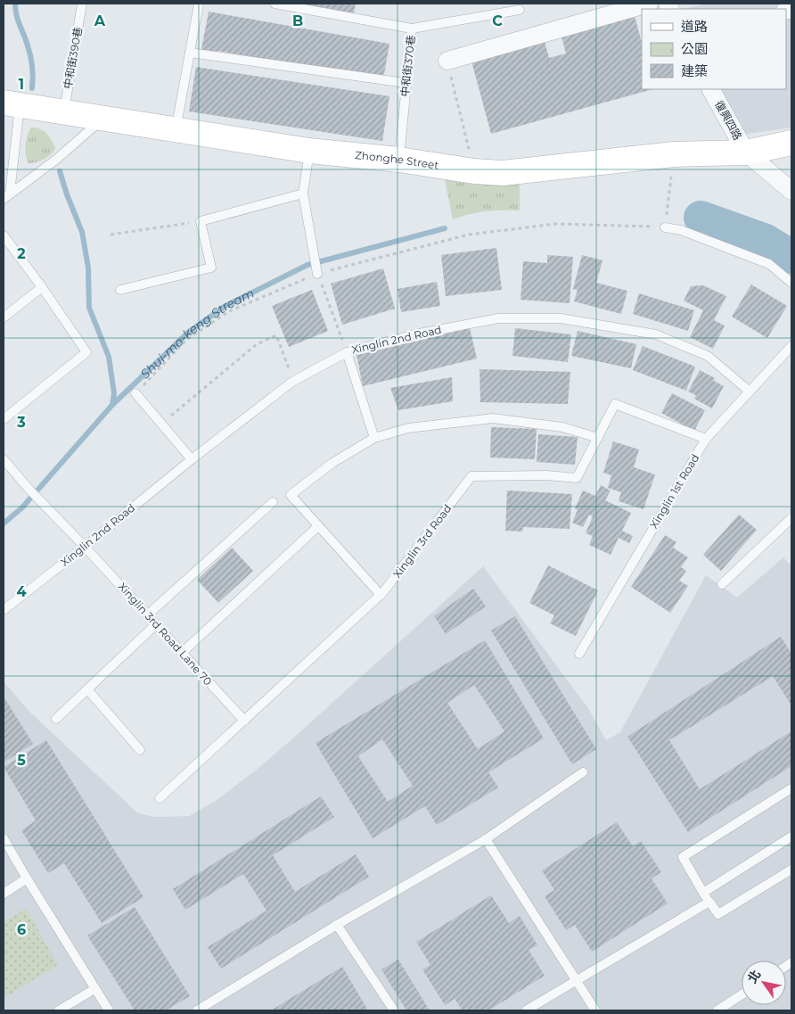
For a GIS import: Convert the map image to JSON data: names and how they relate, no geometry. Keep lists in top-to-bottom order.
{
  "streets": {
    "street": ["復興四路", "Zhonghe Street"],
    "lane": [
      "中和街390巷",
      "中和街370巷",
      "Xinglin 2nd Road",
      "Xinglin 1st Road",
      "Xinglin 3rd Road",
      "Xinglin 3rd Road Lane 70"
    ]
  },
  "crossings": [
    ["中和街390巷", "Zhonghe Street"],
    ["中和街370巷", "Zhonghe Street"],
    ["復興四路", "Zhonghe Street"],
    ["Xinglin 2nd Road", "Xinglin 1st Road"],
    ["Xinglin 2nd Road", "Xinglin 3rd Road Lane 70"],
    ["Xinglin 1st Road", "Xinglin 3rd Road"],
    ["Xinglin 3rd Road", "Xinglin 3rd Road Lane 70"]
  ],
  "water": ["Shui-mo-keng Stream"],
  "legend": ["道路", "公園", "建築"],
  "north": "top left",
  "grid": {
    "columns": ["A", "B", "C"],
    "rows": [
      "1",
      "2",
      "3",
      "4",
      "5",
      "6"
    ]
  }
}
